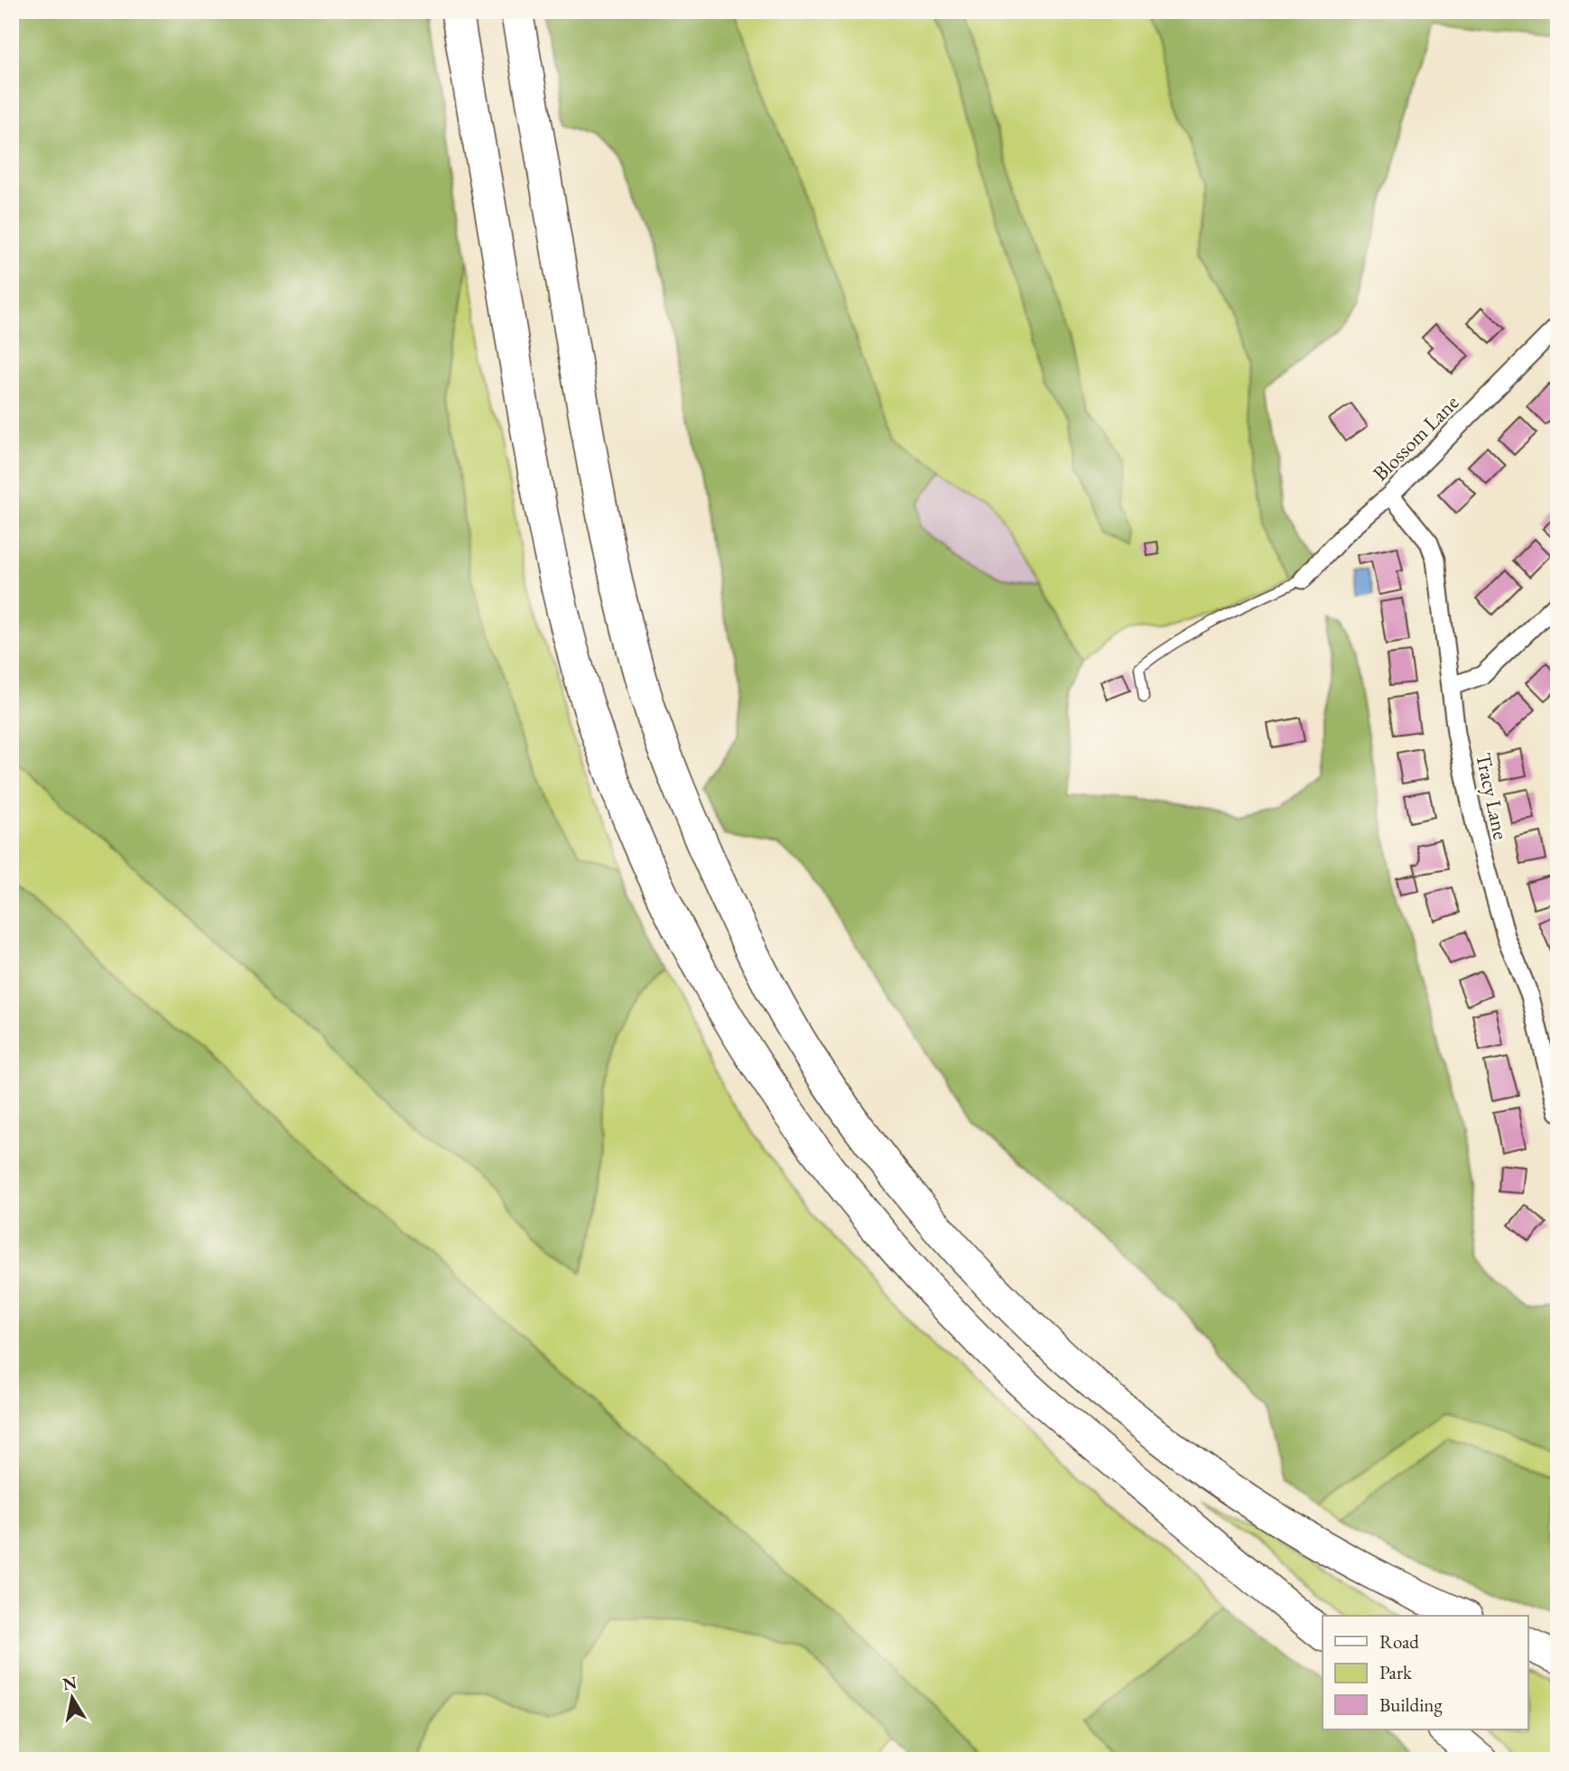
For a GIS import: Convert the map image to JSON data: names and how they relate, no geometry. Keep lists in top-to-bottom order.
{
  "streets": {
    "street": ["Blossom Lane", "Tracy Lane"]
  },
  "crossings": [
    ["Blossom Lane", "Tracy Lane"]
  ],
  "legend": ["Road", "Park", "Building"],
  "north": "top"
}
